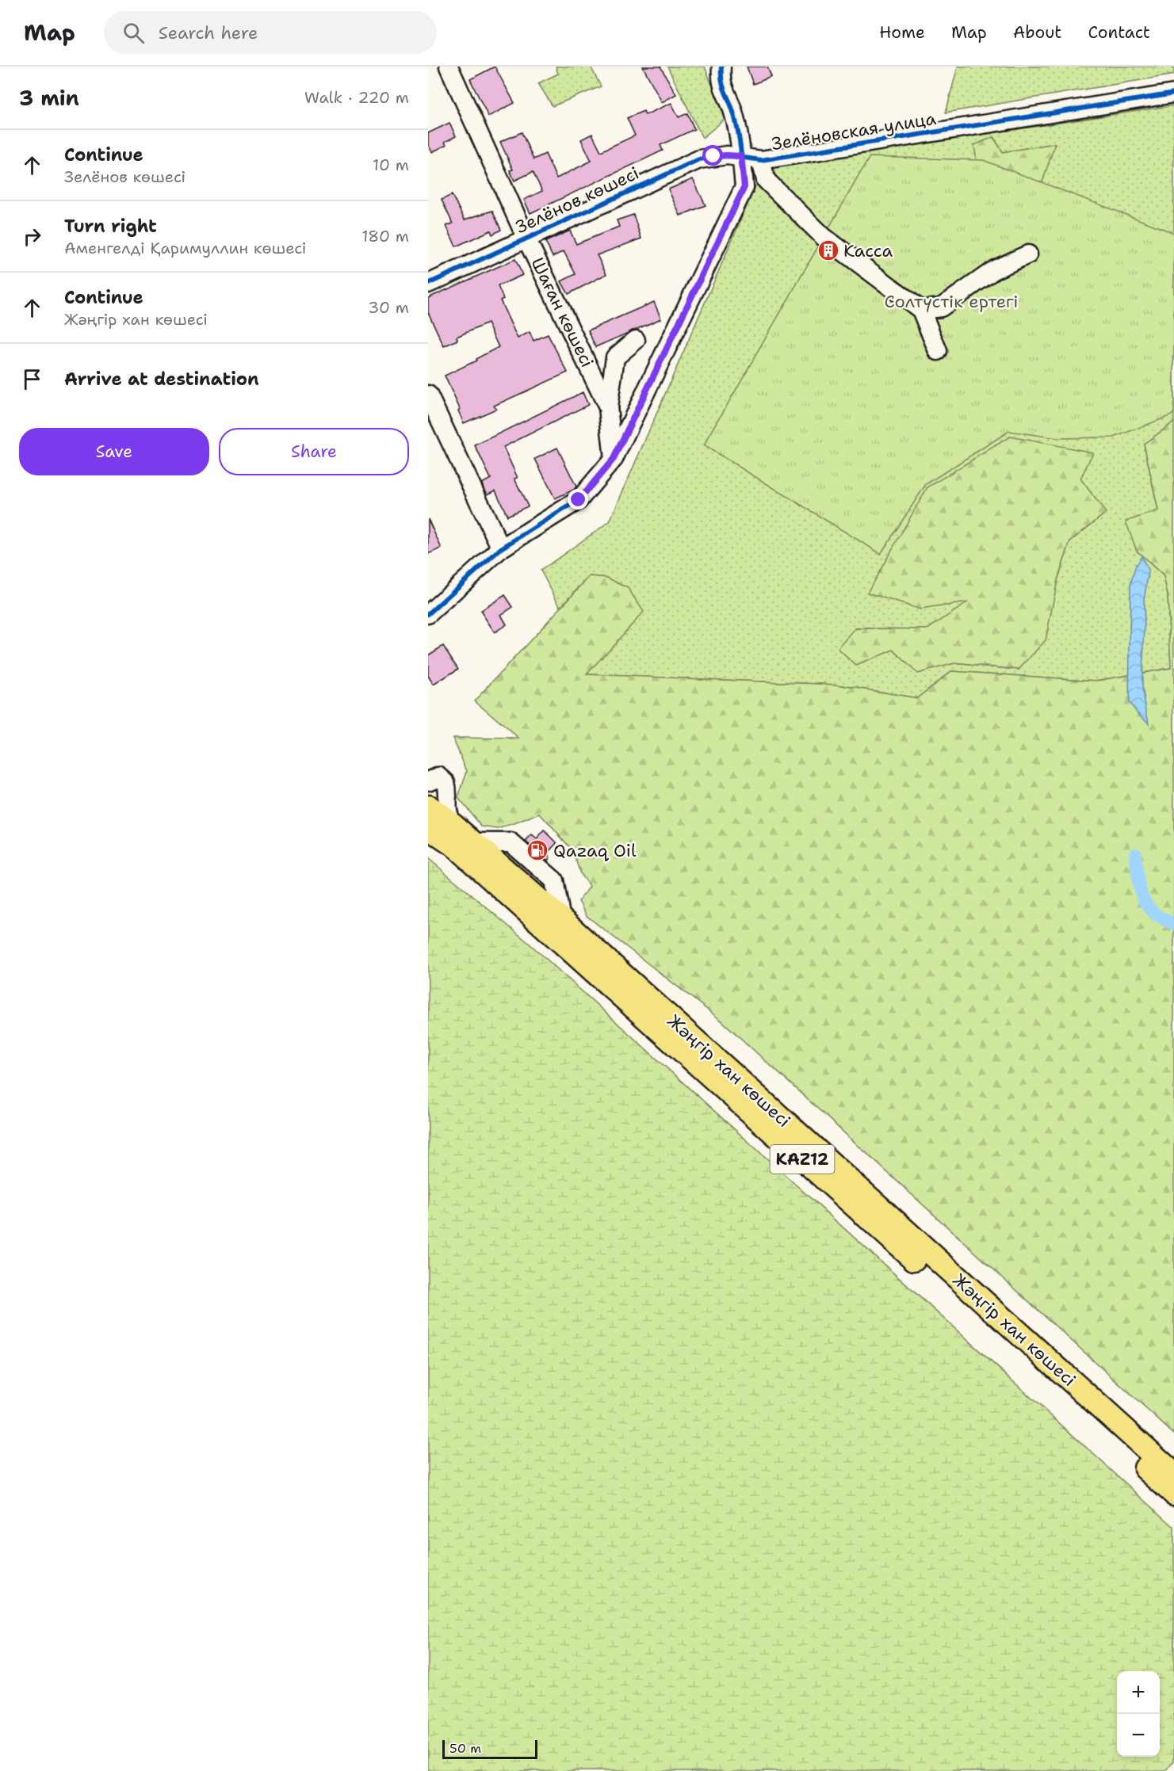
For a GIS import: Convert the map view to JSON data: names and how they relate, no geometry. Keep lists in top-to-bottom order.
{
  "streets": {
    "main road": ["Жәңгір хан көшесі", "KAZ12"],
    "street": ["Зелёновская улица", "Зелёнов көшесі", "Шаған көшесі"]
  },
  "crossings": [
    ["Зелёновская улица", "Зелёнов көшесі"],
    ["Зелёнов көшесі", "Шаған көшесі"]
  ],
  "parks": ["Солтүстік ертегі"],
  "places": {
    "building": ["Касса"],
    "fuel station": ["Qazaq Oil"]
  },
  "scale_bar": "50 m",
  "page": {
    "header": "Map",
    "search": "Search here",
    "nav": [
      "Home",
      "Map",
      "About",
      "Contact"
    ],
    "heading": ["3 min", "Walk · 220 m"],
    "list": [
      ["Continue", "Зелёнов көшесі", "10 m"],
      ["Turn right", "Аменгелді Қаримуллин көшесі", "180 m"],
      ["Continue", "Жәңгір хан көшесі", "30 m"],
      "Arrive at destination"
    ],
    "buttons": ["Save", "Share"],
    "map_buttons": ["+", "−"],
    "scale": "50 m"
  }
}
